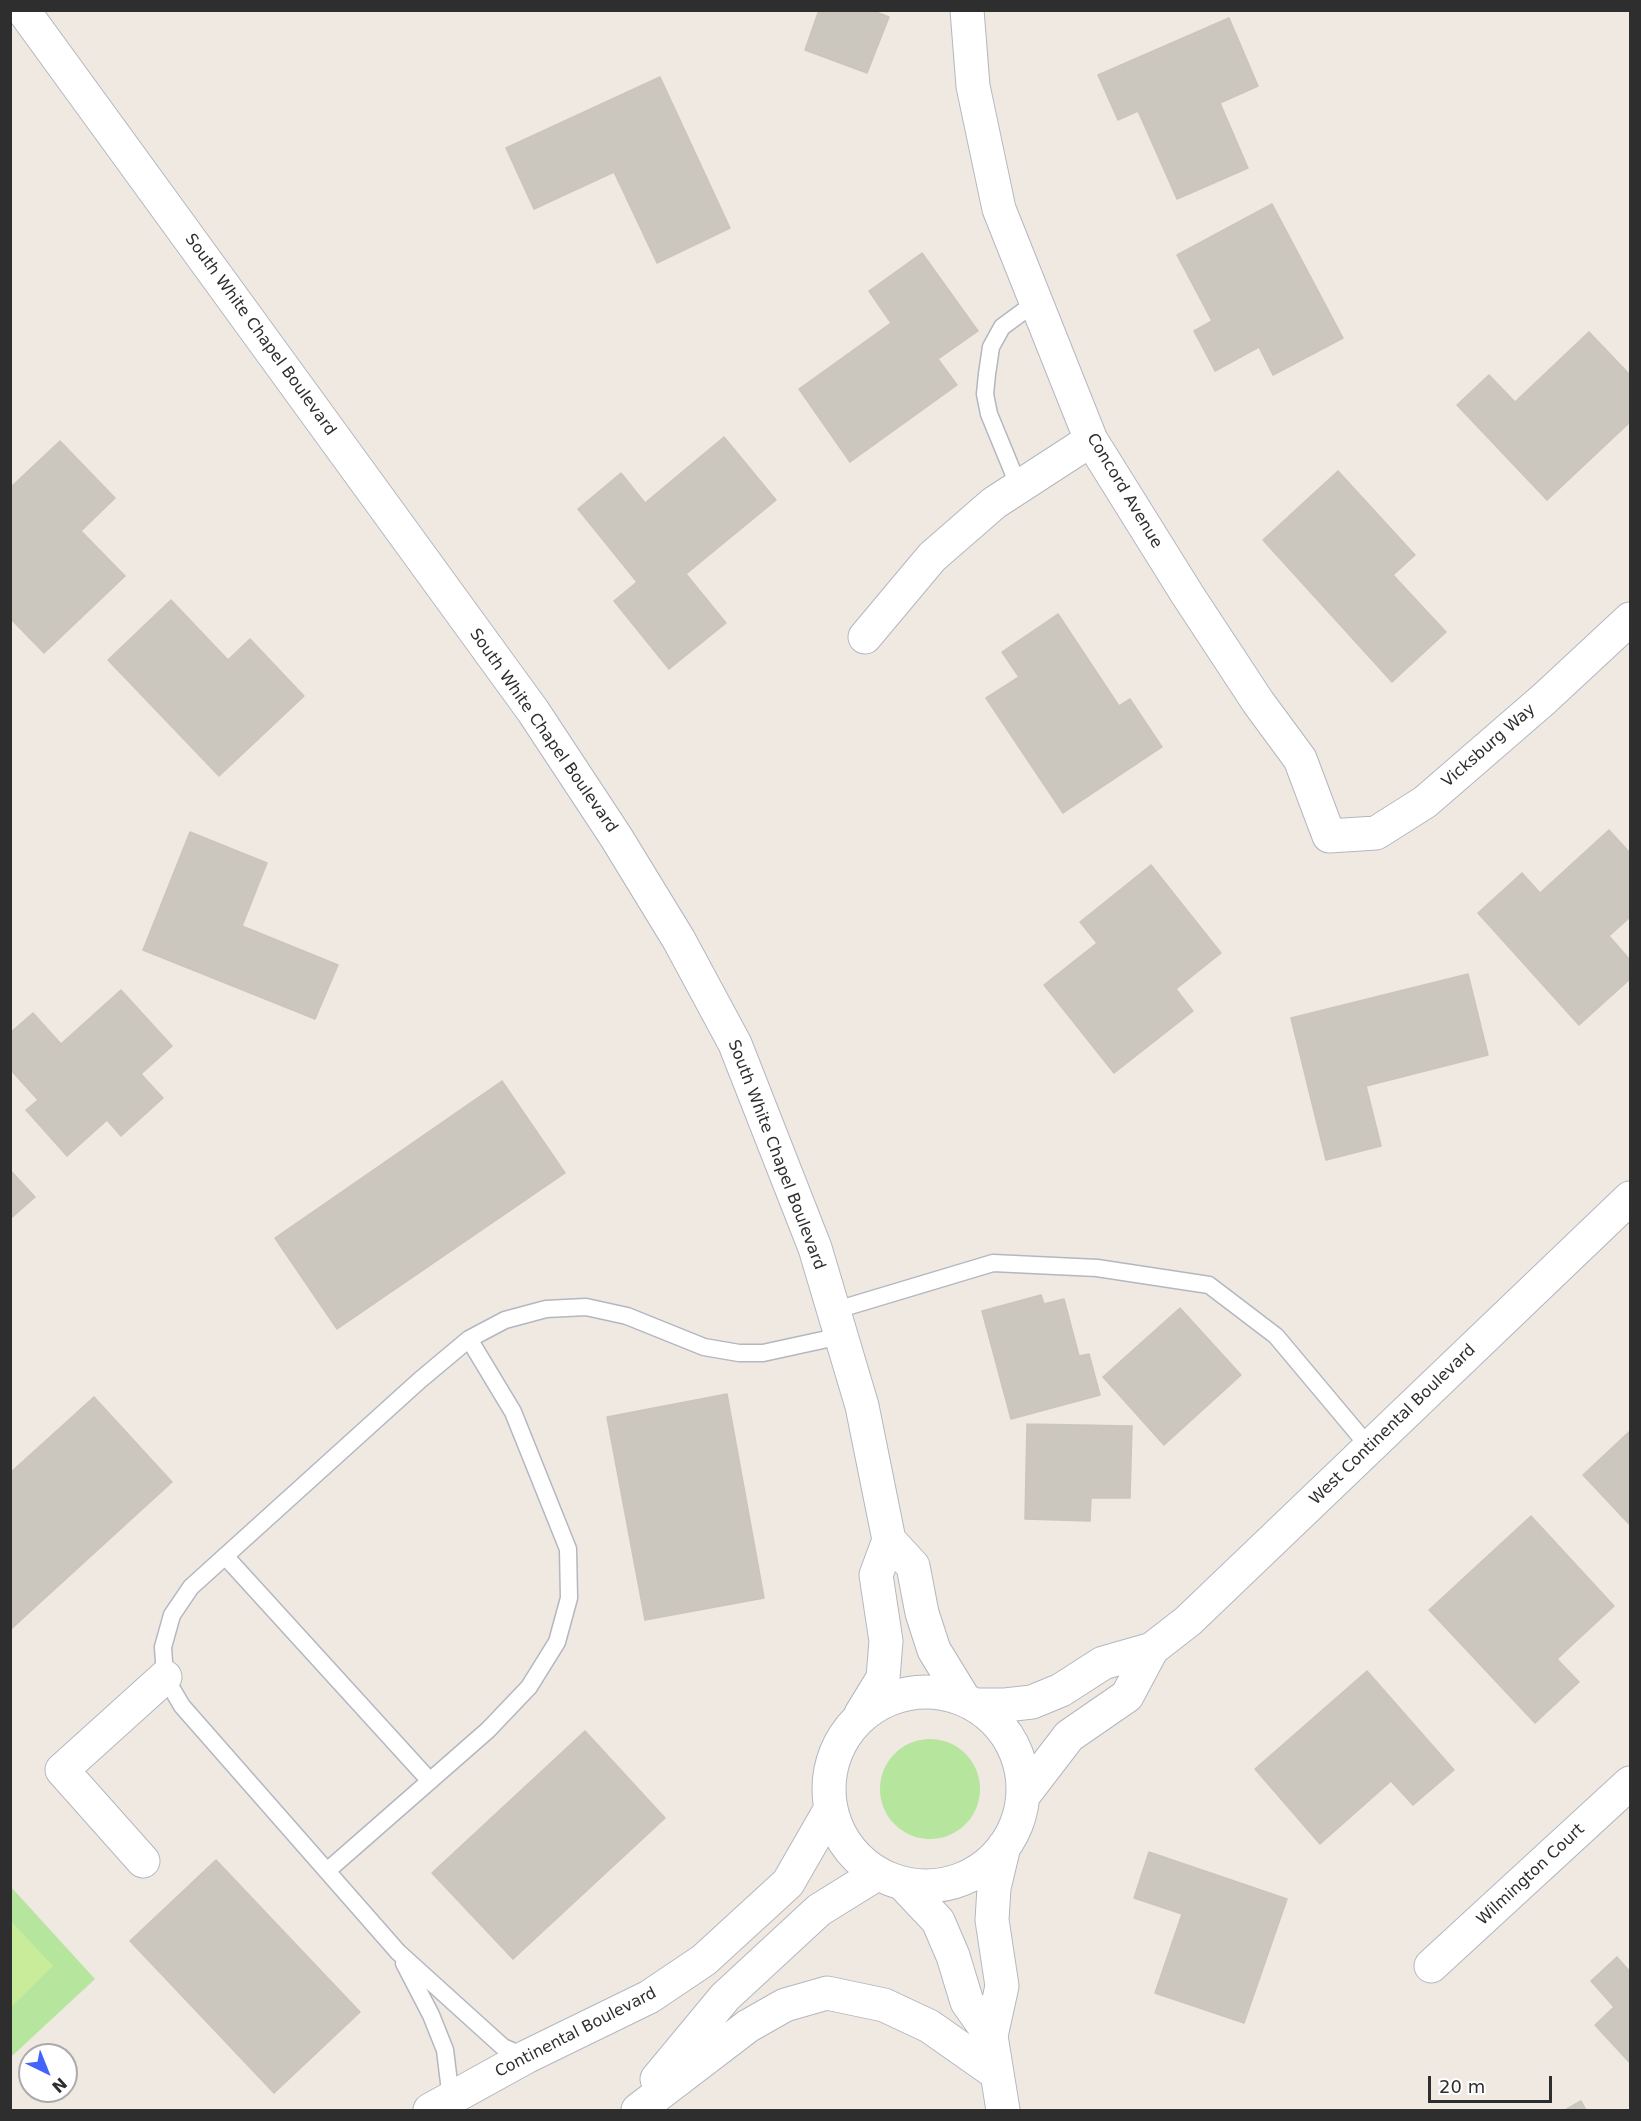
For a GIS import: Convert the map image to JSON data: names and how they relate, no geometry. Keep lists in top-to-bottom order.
{
  "streets": {
    "main road": [
      "South White Chapel Boulevard",
      "Concord Avenue",
      "Vicksburg Way",
      "West Continental Boulevard",
      "Wilmington Court",
      "Continental Boulevard"
    ]
  },
  "crossings": [
    ["Concord Avenue", "Vicksburg Way"],
    ["West Continental Boulevard", "Continental Boulevard"]
  ],
  "scale_bar": "20 m",
  "north": "bottom right"
}
